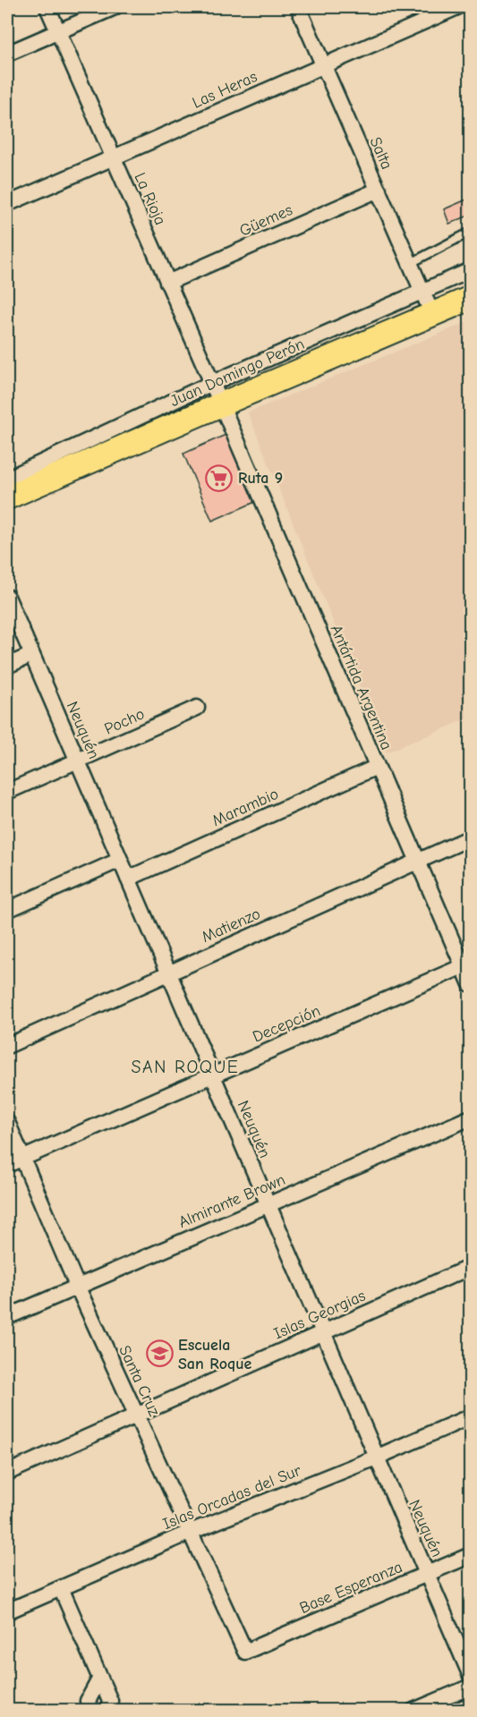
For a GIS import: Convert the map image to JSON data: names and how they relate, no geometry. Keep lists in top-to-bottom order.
{
  "streets": {
    "main road": ["Juan Domingo Perón"],
    "street": [
      "Las Heras",
      "Salta",
      "La Rioja",
      "Güemes",
      "Antártida Argentina",
      "Pocho",
      "Neuquén",
      "Marambio",
      "Matienzo",
      "Decepción",
      "Almirante Brown",
      "Islas Georgias",
      "Santa Cruz",
      "Islas Orcadas del Sur",
      "Base Esperanza"
    ]
  },
  "crossings": [
    ["Las Heras", "Salta"],
    ["Las Heras", "La Rioja"],
    ["Salta", "Güemes"],
    ["Salta", "Juan Domingo Perón"],
    ["La Rioja", "Güemes"],
    ["La Rioja", "Juan Domingo Perón"],
    ["La Rioja", "Antártida Argentina"],
    ["Juan Domingo Perón", "Antártida Argentina"],
    ["Antártida Argentina", "Marambio"],
    ["Antártida Argentina", "Matienzo"],
    ["Antártida Argentina", "Decepción"],
    ["Pocho", "Neuquén"],
    ["Neuquén", "Marambio"],
    ["Neuquén", "Matienzo"],
    ["Neuquén", "Decepción"],
    ["Neuquén", "Almirante Brown"],
    ["Neuquén", "Islas Georgias"],
    ["Neuquén", "Islas Orcadas del Sur"],
    ["Neuquén", "Base Esperanza"],
    ["Decepción", "Santa Cruz"],
    ["Almirante Brown", "Santa Cruz"],
    ["Islas Georgias", "Santa Cruz"],
    ["Santa Cruz", "Islas Orcadas del Sur"],
    ["Santa Cruz", "Base Esperanza"]
  ],
  "districts": ["SAN ROQUE"],
  "places": {
    "supermarket": ["Ruta 9"],
    "school or university": ["Escuela San Roque"]
  }
}
